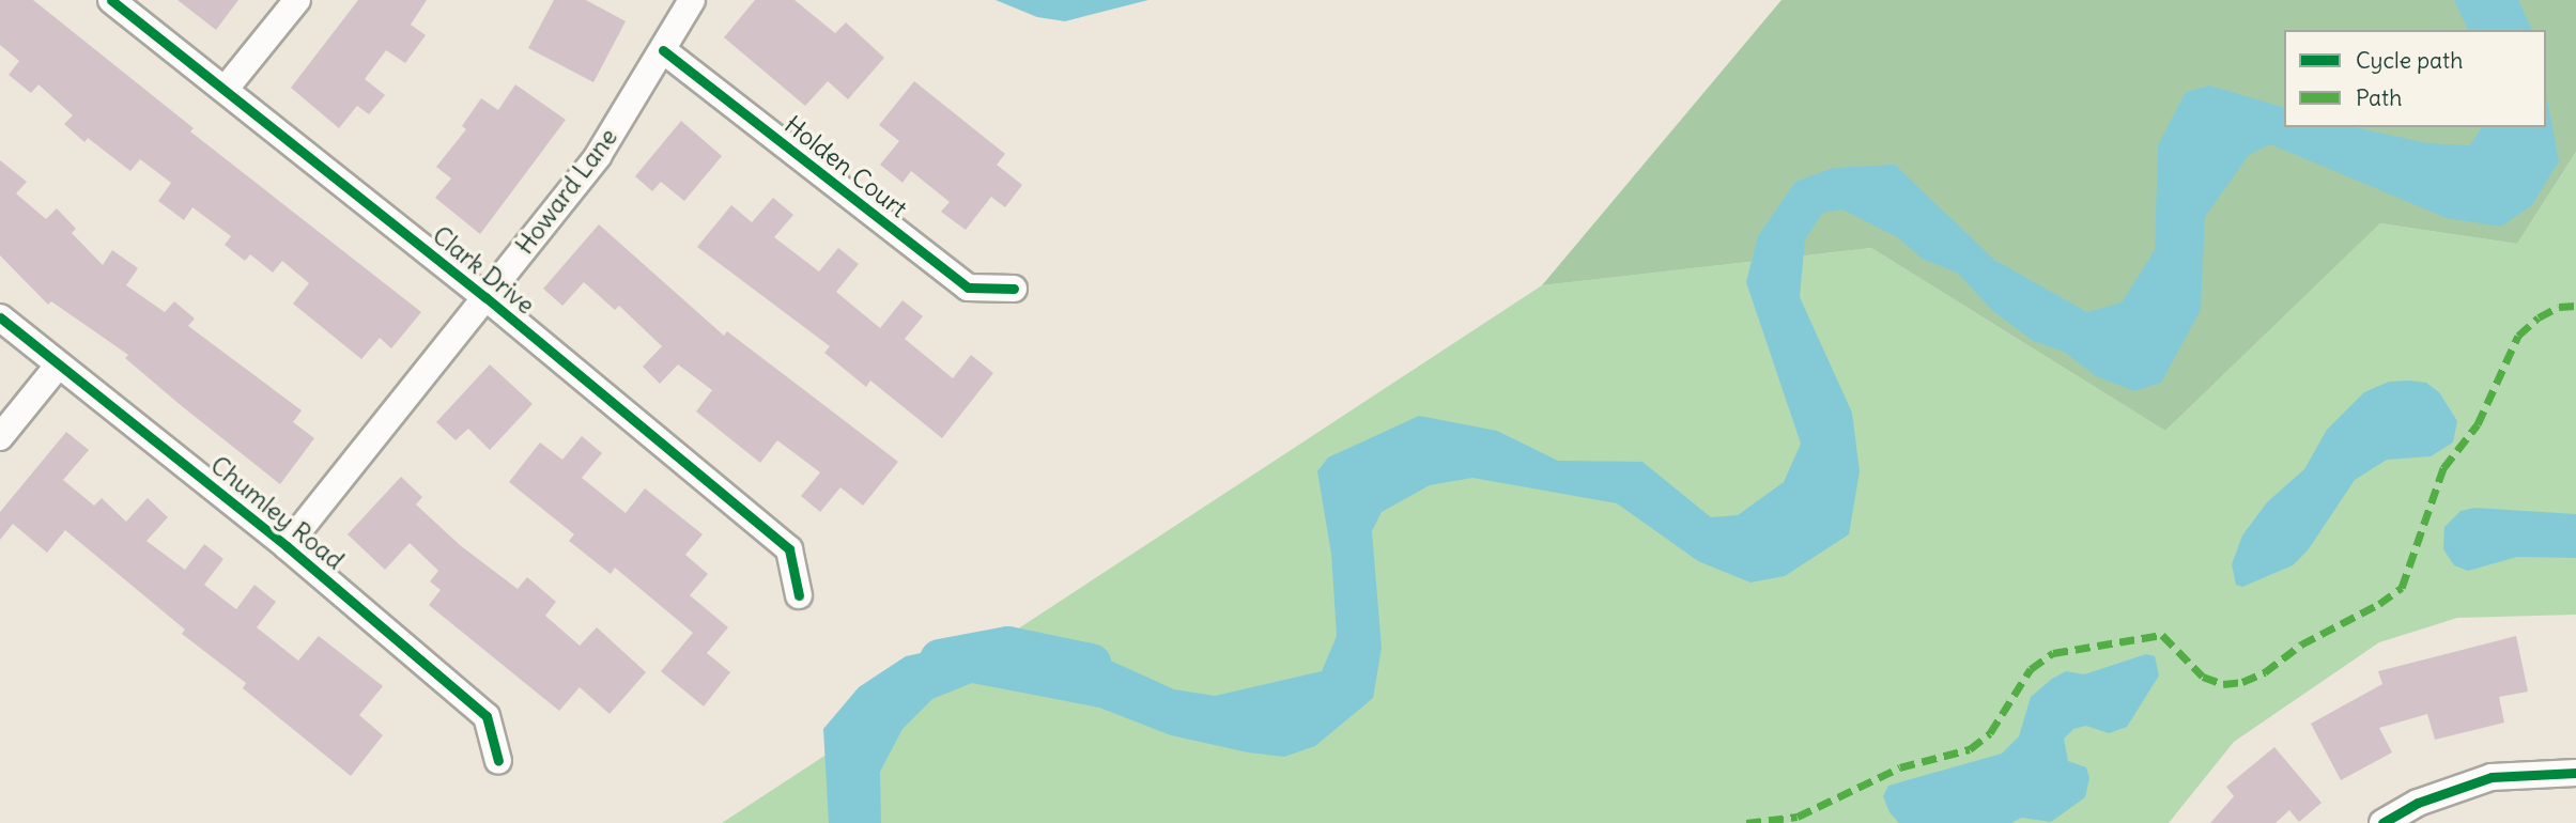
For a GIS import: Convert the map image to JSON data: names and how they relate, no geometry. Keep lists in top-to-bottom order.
{
  "streets": {
    "street": [
      "Holden Court",
      "Howard Lane",
      "Clark Drive",
      "Chumley Road"
    ]
  },
  "crossings": [
    ["Holden Court", "Howard Lane"],
    ["Howard Lane", "Clark Drive"],
    ["Howard Lane", "Chumley Road"]
  ],
  "legend": ["Cycle path", "Path"]
}
